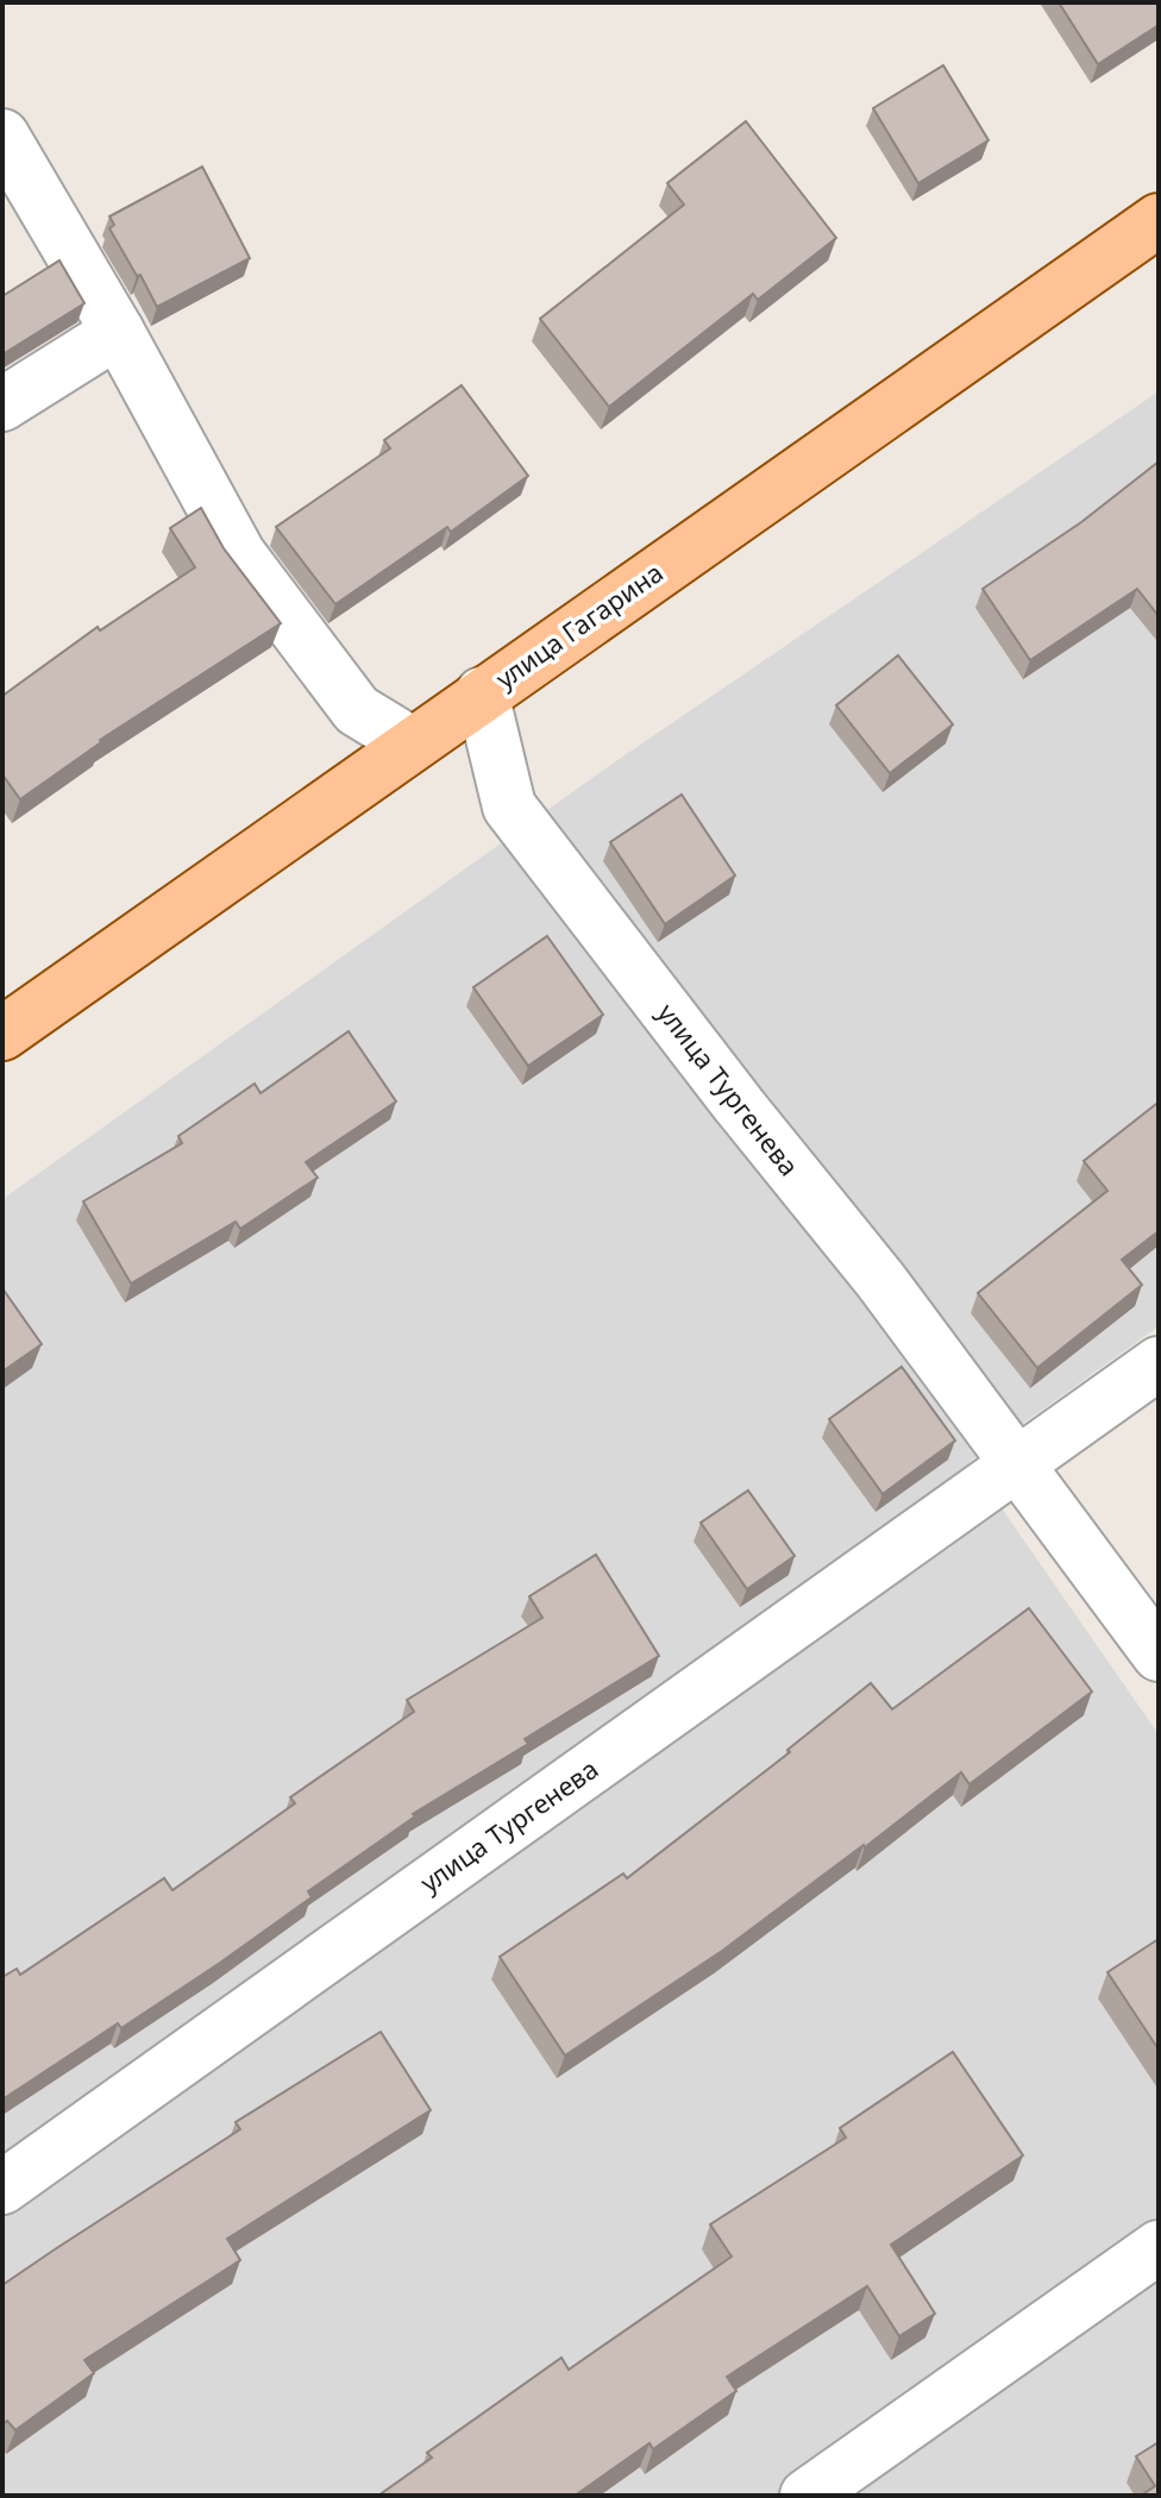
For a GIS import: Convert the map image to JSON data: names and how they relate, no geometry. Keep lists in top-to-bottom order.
{
  "streets": {
    "main road": ["улица Гагарина"],
    "street": ["улица Тургенева"]
  },
  "crossings": [
    ["улица Гагарина", "улица Тургенева"]
  ]
}
